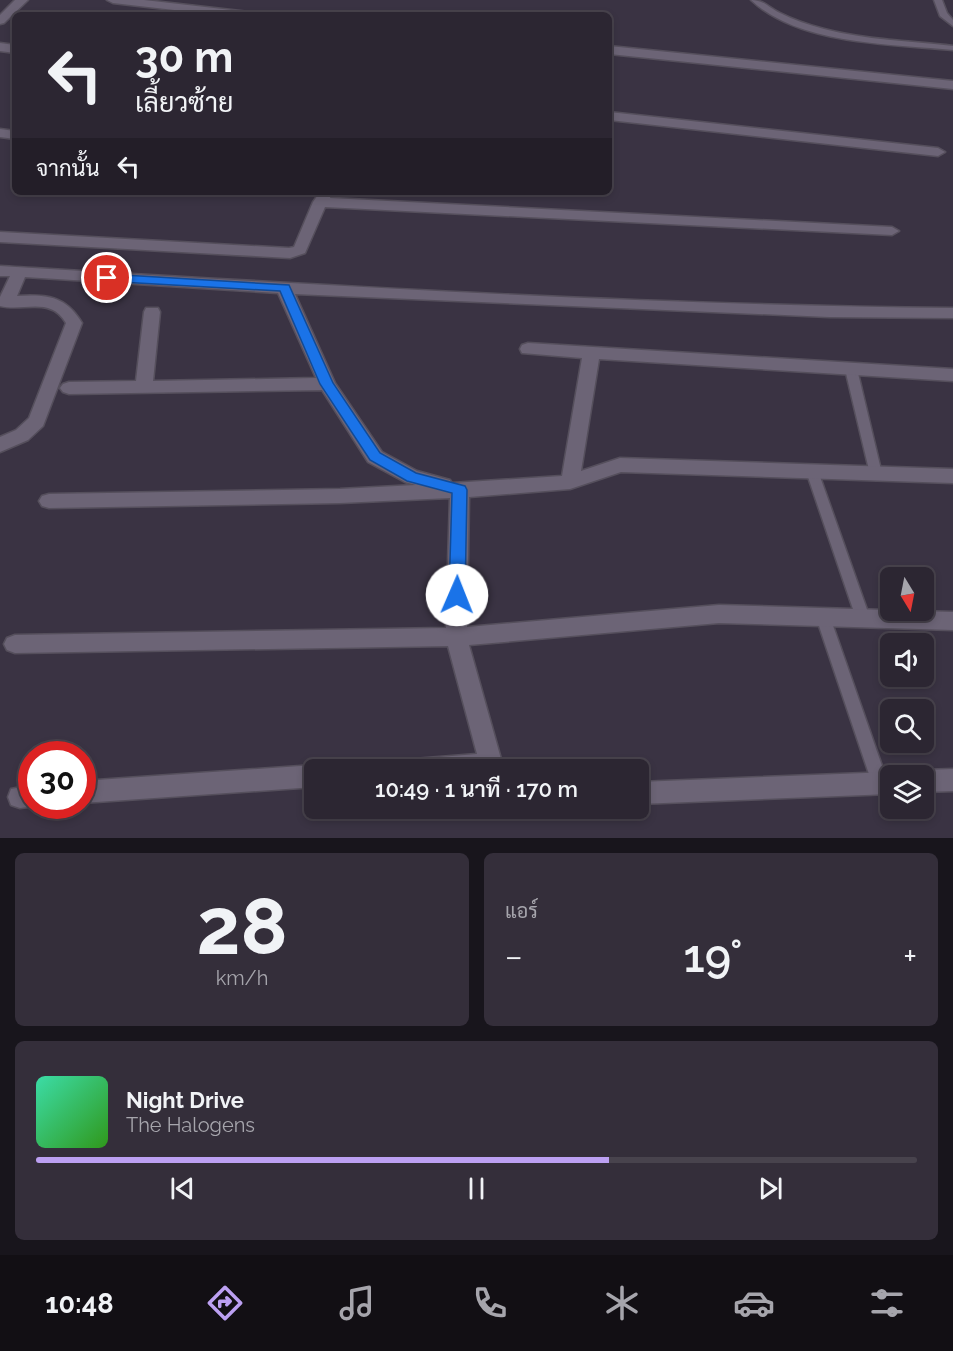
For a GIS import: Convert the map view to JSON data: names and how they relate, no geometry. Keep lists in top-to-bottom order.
{
  "north": "bottom",
  "page": {
    "turn": ["30 m", "เลี้ยวซ้าย"],
    "then": "จากนั้น",
    "limit": "30",
    "trip": "10:49 · 1 นาที · 170 m",
    "tile": [
      ["28", "km/h"],
      "แอร์"
    ],
    "heat": ["−", "19°", "+"],
    "song": ["Night Drive", "The Halogens"],
    "tabs": "10:48"
  }
}
